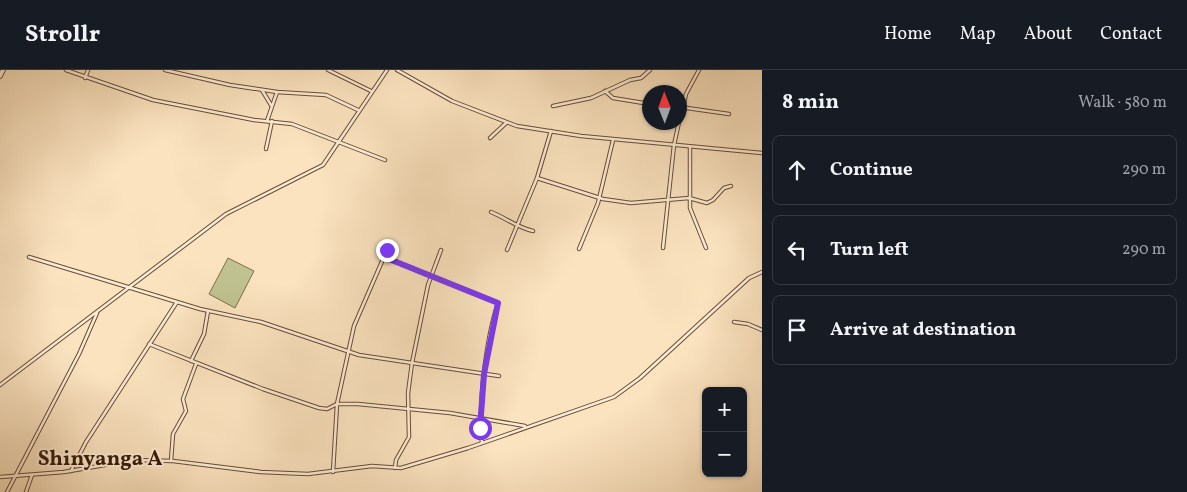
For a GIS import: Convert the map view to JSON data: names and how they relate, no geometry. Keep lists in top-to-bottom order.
{
  "districts": ["Shinyanga A"],
  "north": "top",
  "page": {
    "header": "Strollr",
    "nav": [
      "Home",
      "Map",
      "About",
      "Contact"
    ],
    "heading": ["8 min", "Walk · 580 m"],
    "list": [
      ["Continue", "290 m"],
      ["Turn left", "290 m"],
      "Arrive at destination"
    ],
    "map_buttons": ["+", "−"]
  }
}
